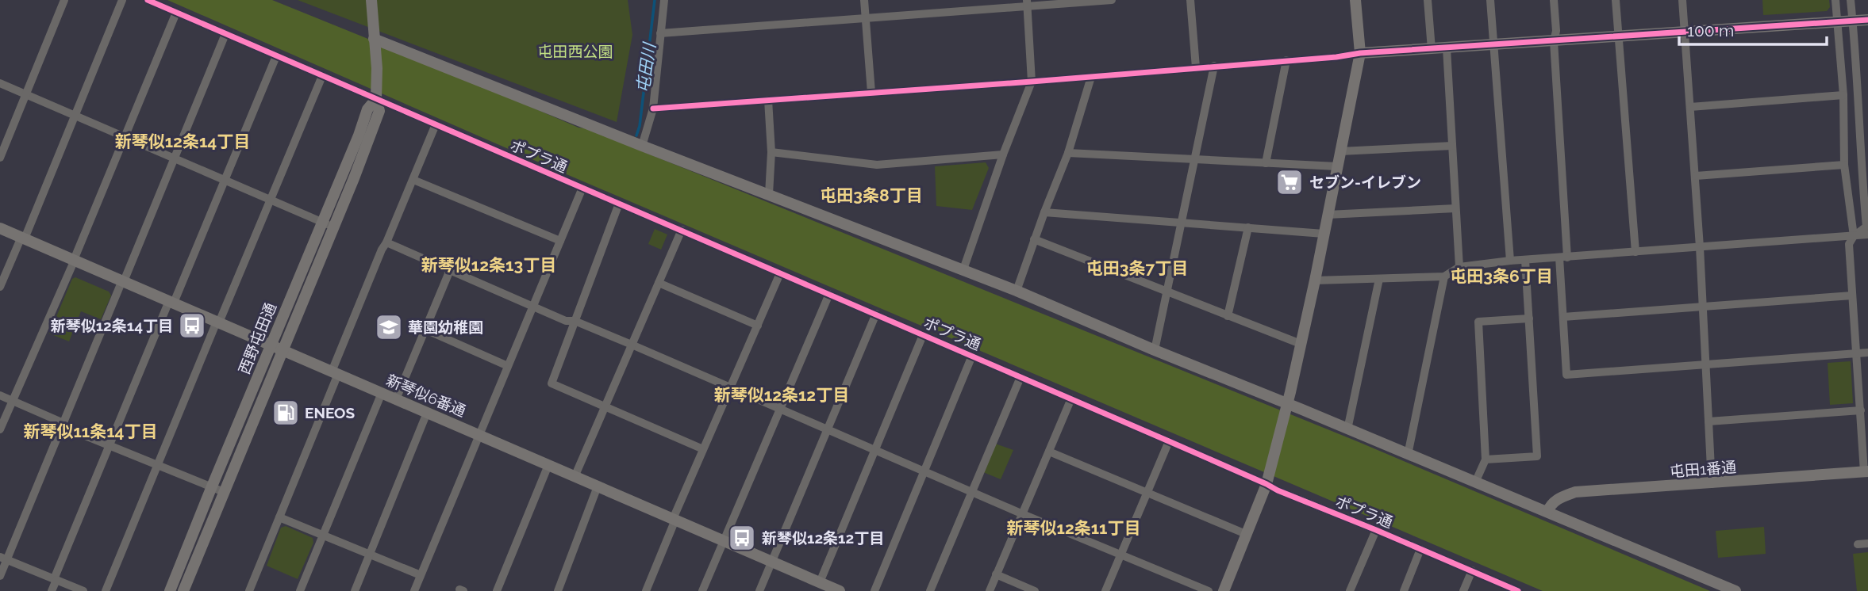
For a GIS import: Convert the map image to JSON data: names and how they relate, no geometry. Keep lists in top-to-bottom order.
{
  "streets": {
    "street": [
      "ポプラ通",
      "西野屯田通",
      "新琴似6番通",
      "屯田1番通"
    ]
  },
  "crossings": [
    ["ポプラ通", "西野屯田通"],
    ["西野屯田通", "新琴似6番通"]
  ],
  "districts": [
    "新琴似12条14丁目",
    "屯田3条8丁目",
    "新琴似12条13丁目",
    "屯田3条7丁目",
    "屯田3条6丁目",
    "新琴似12条12丁目",
    "新琴似11条14丁目",
    "新琴似12条11丁目"
  ],
  "water": ["屯田川"],
  "parks": ["屯田西公園"],
  "places": {
    "supermarket": ["セブン-イレブン"],
    "bus stop": ["新琴似12条14丁目", "新琴似12条12丁目"],
    "school or university": ["華園幼稚園"],
    "fuel station": ["ENEOS"]
  },
  "scale_bar": "100 m"
}
